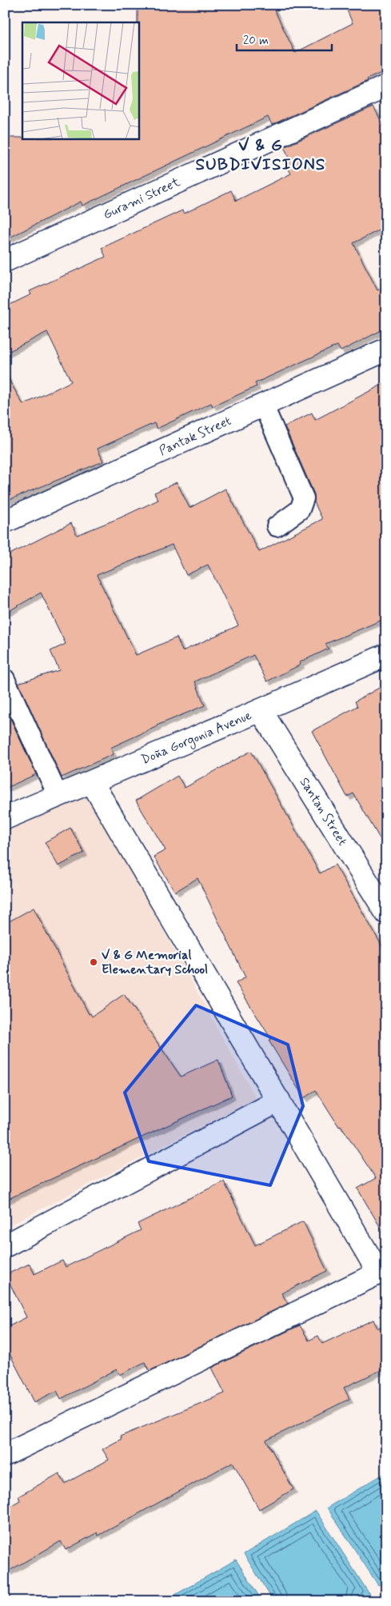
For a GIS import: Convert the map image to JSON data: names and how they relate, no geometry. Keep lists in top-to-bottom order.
{
  "streets": {
    "street": [
      "Gurami Street",
      "Pantak Street",
      "Doña Gorgonia Avenue",
      "Santan Street"
    ]
  },
  "crossings": [
    ["Doña Gorgonia Avenue", "Santan Street"]
  ],
  "districts": ["V & G SUBDIVISIONS"],
  "places": ["V & G Memorial Elementary School"],
  "scale_bar": "20 m"
}
